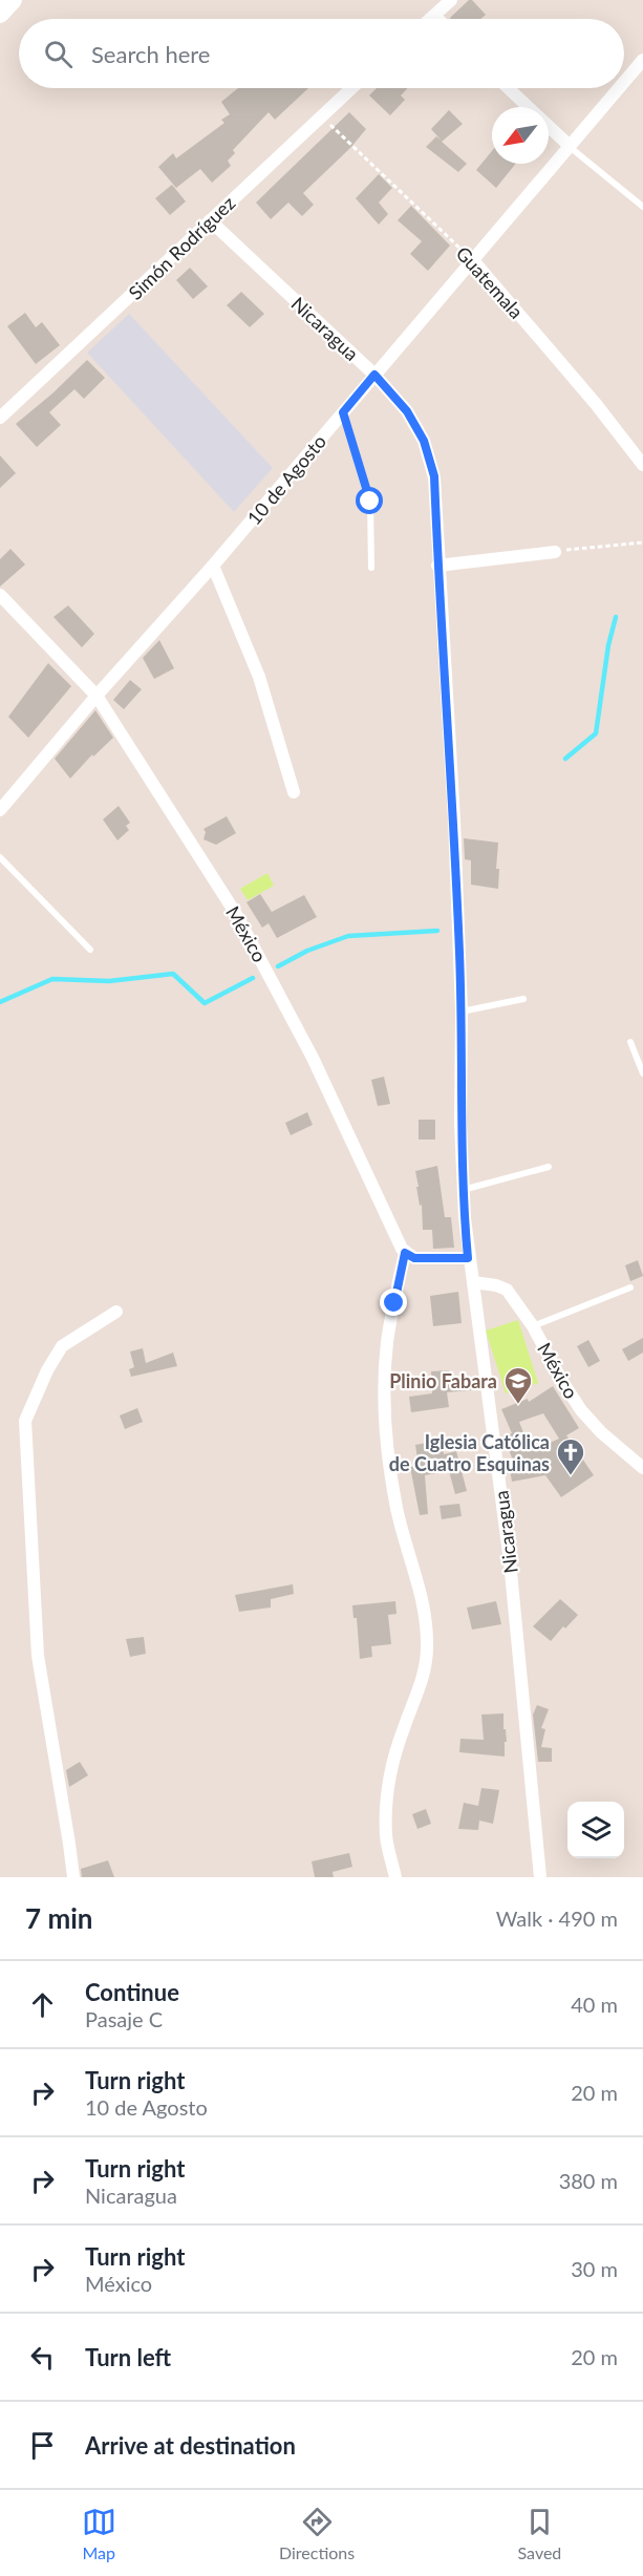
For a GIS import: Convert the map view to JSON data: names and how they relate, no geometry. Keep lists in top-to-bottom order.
{
  "streets": {
    "street": [
      "Simón Rodríguez",
      "Guatemala",
      "Nicaragua",
      "10 de Agosto",
      "México"
    ]
  },
  "crossings": [
    ["Simón Rodríguez", "Guatemala"],
    ["Simón Rodríguez", "Nicaragua"],
    ["Guatemala", "10 de Agosto"],
    ["Nicaragua", "10 de Agosto"],
    ["Nicaragua", "México"],
    ["10 de Agosto", "México"]
  ],
  "places": {
    "school or university": ["Plinio Fabara"],
    "church": ["Iglesia Católica de Cuatro Esquinas"]
  },
  "north": "bottom left",
  "page": {
    "search": "Search here",
    "heading": ["7 min", "Walk · 490 m"],
    "list": [
      ["Continue", "Pasaje C", "40 m"],
      ["Turn right", "10 de Agosto", "20 m"],
      ["Turn right", "Nicaragua", "380 m"],
      ["Turn right", "México", "30 m"],
      ["Turn left", "20 m"],
      "Arrive at destination"
    ],
    "nav": ["Map", "Directions", "Saved"]
  }
}
